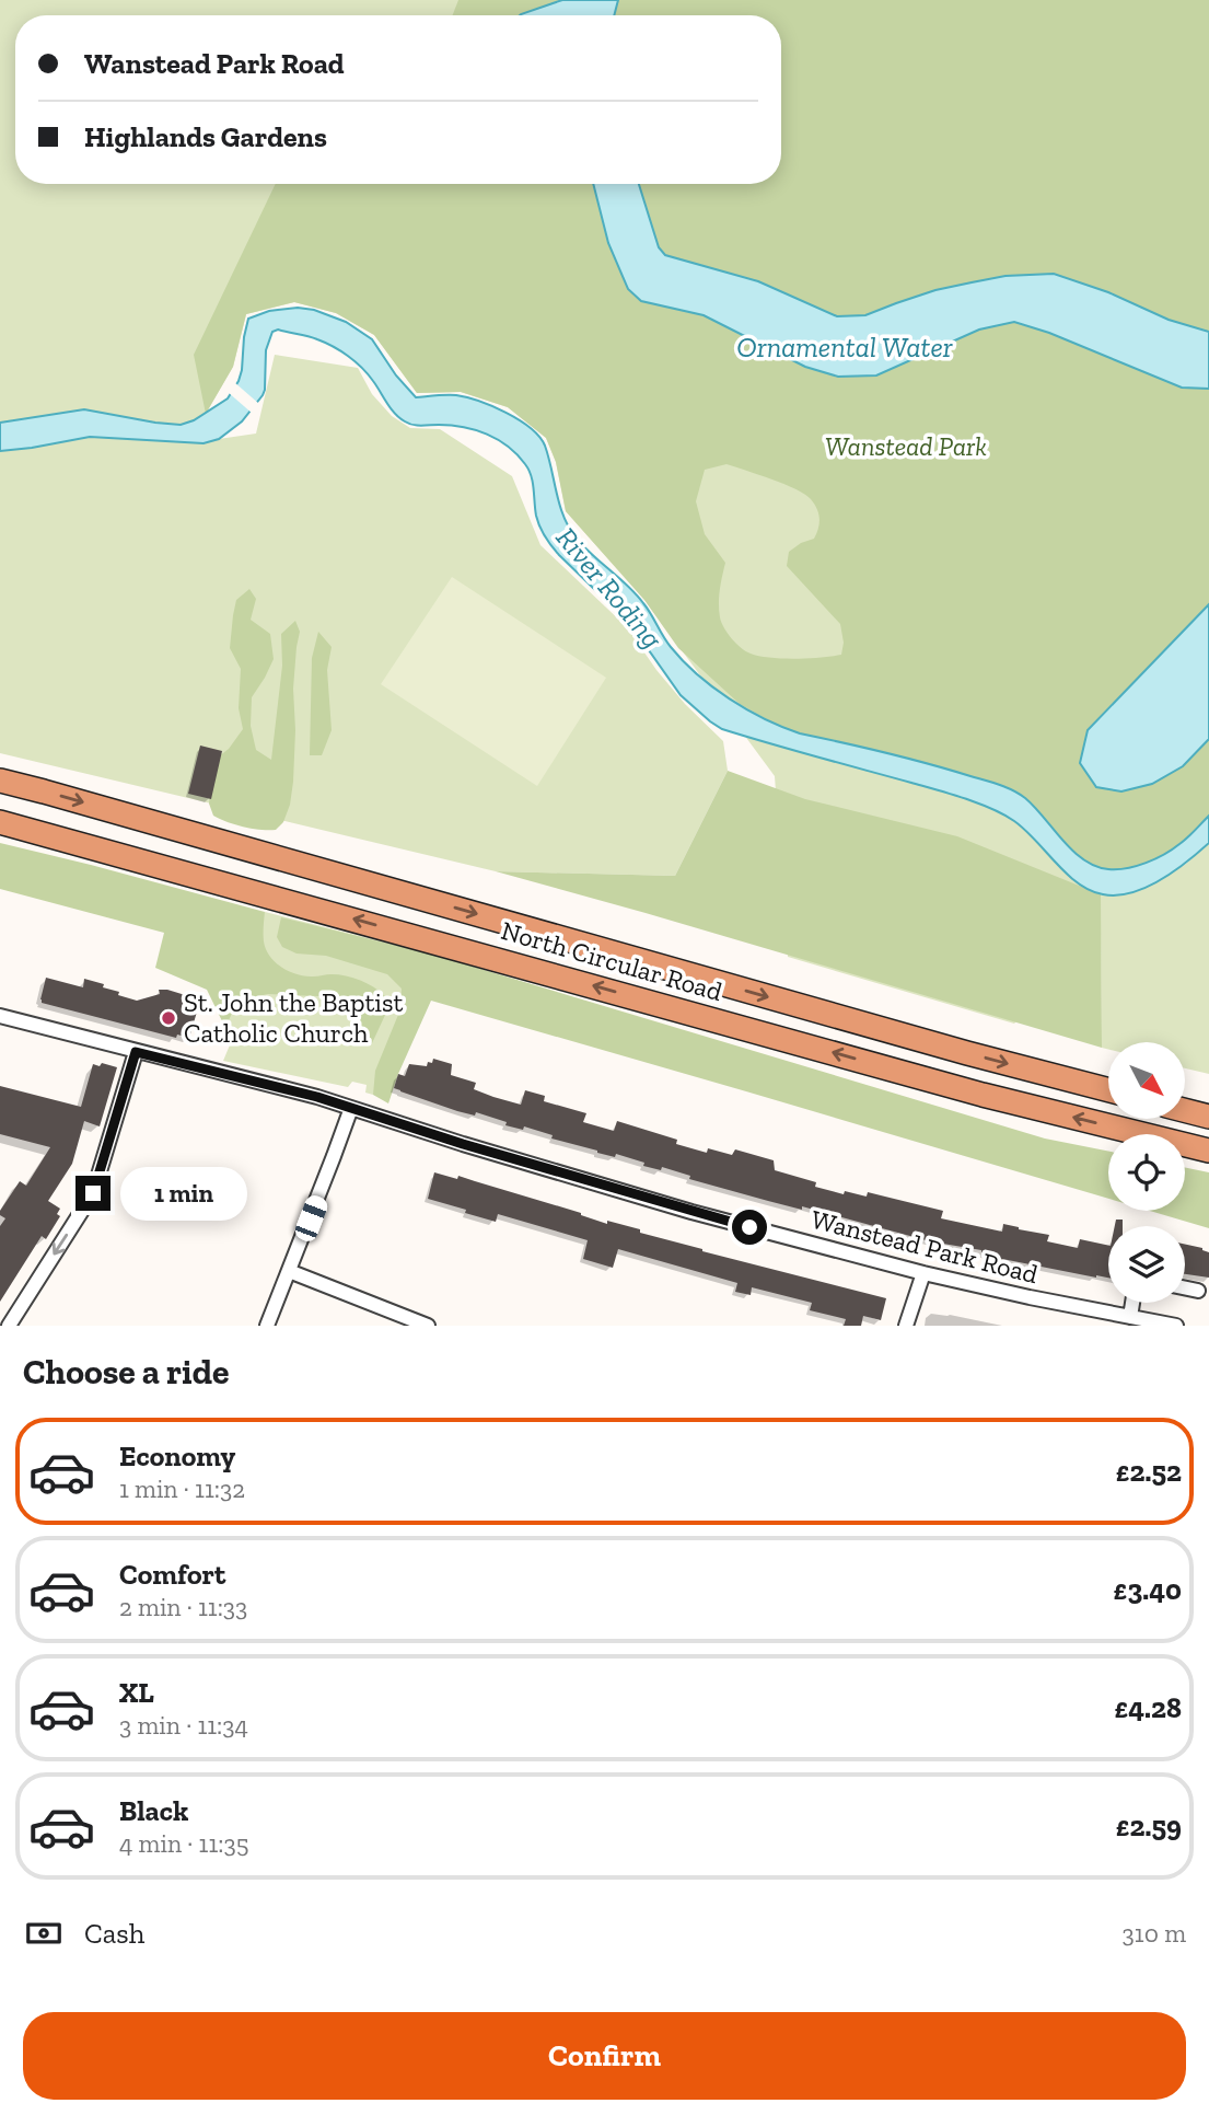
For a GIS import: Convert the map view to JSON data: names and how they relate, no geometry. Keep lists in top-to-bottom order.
{
  "streets": {
    "highway": ["North Circular Road"],
    "street": ["Wanstead Park Road"]
  },
  "water": ["Ornamental Water", "River Roding"],
  "parks": ["Wanstead Park"],
  "places": ["St. John the Baptist Catholic Church"],
  "north": "bottom right",
  "page": {
    "banner": ["Wanstead Park Road", "Highlands Gardens"],
    "bubble": "1 min",
    "heading": "Choose a ride",
    "list": [
      {
        "name": "Economy",
        "note": "1 min · 11:32",
        "value": "£2.52"
      },
      {
        "name": "Comfort",
        "note": "2 min · 11:33",
        "value": "£3.40"
      },
      {
        "name": "XL",
        "note": "3 min · 11:34",
        "value": "£4.28"
      },
      {
        "name": "Black",
        "note": "4 min · 11:35",
        "value": "£2.59"
      }
    ],
    "pay": ["Cash", "310 m"],
    "buttons": "Confirm"
  }
}
